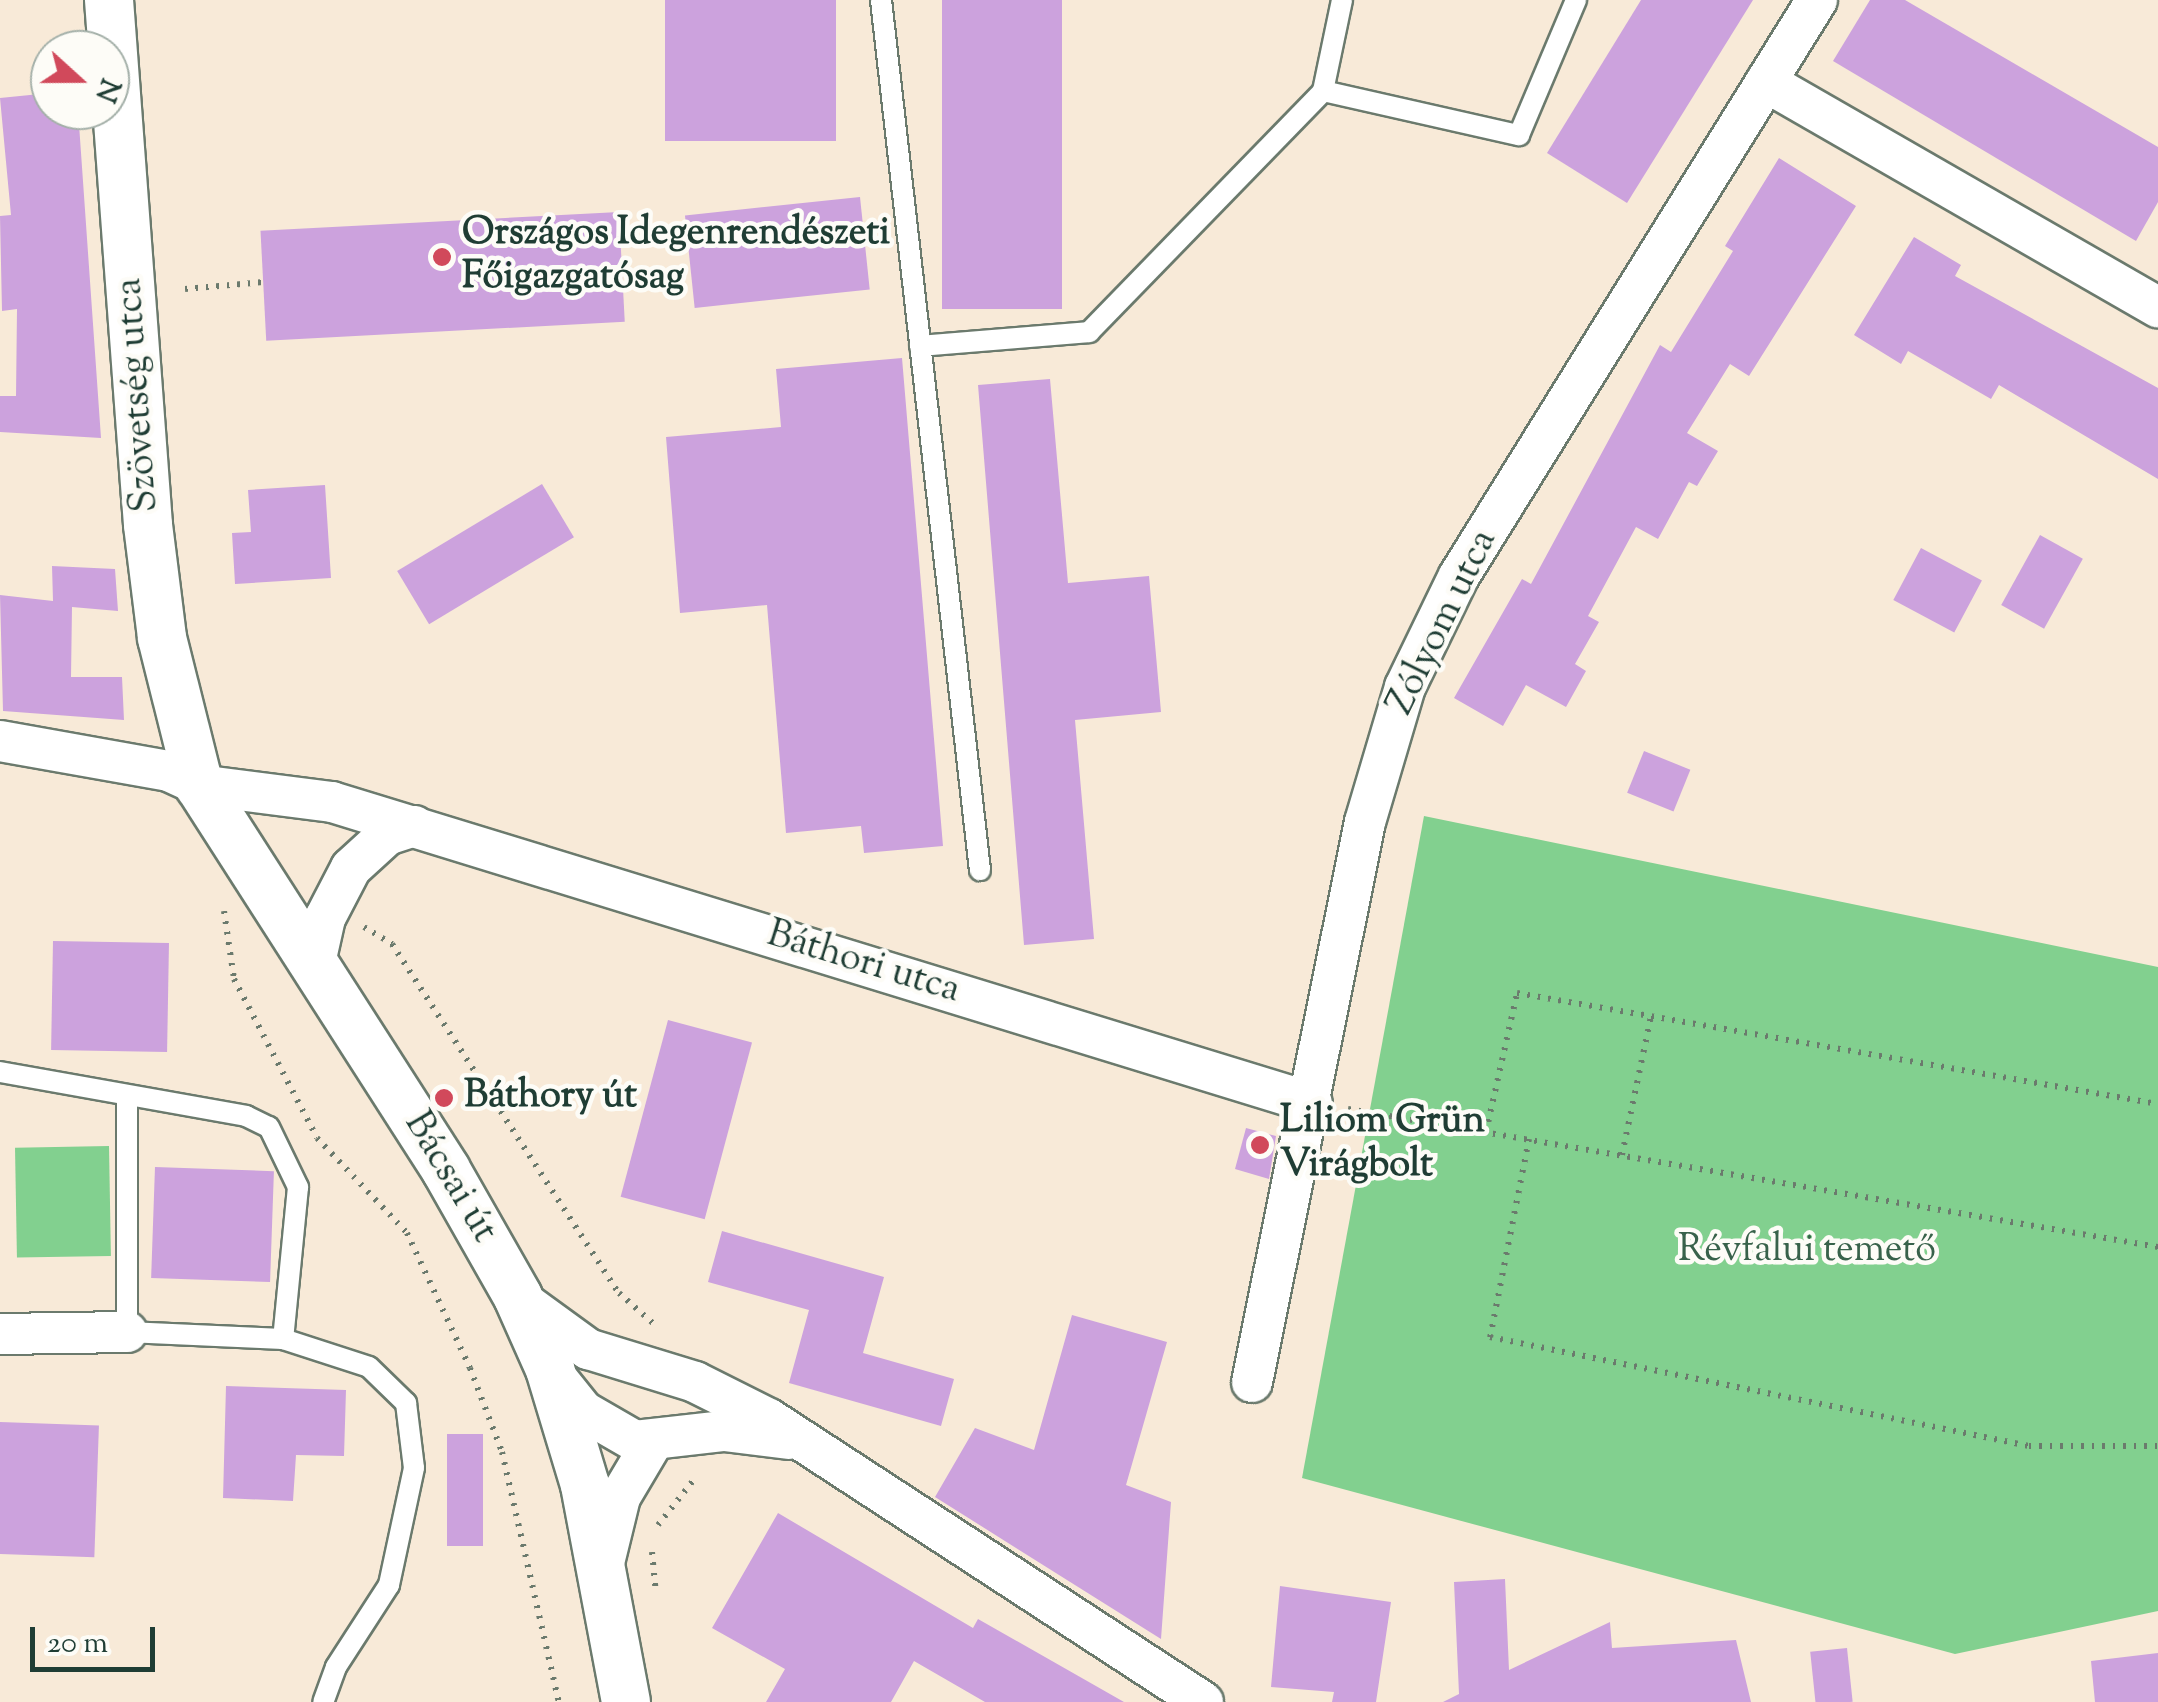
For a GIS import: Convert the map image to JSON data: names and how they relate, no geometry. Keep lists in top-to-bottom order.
{
  "streets": {
    "street": [
      "Szövetség utca",
      "Zólyom utca",
      "Báthori utca",
      "Bácsai út"
    ]
  },
  "crossings": [
    ["Szövetség utca", "Báthori utca"],
    ["Szövetség utca", "Bácsai út"],
    ["Zólyom utca", "Báthori utca"],
    ["Báthori utca", "Bácsai út"]
  ],
  "parks": ["Révfalui temető"],
  "places": ["Országos Idegenrendészeti Főigazgatósag", "Báthory út", "Liliom Grün Virágbolt"],
  "scale_bar": "20 m",
  "north": "right"
}
